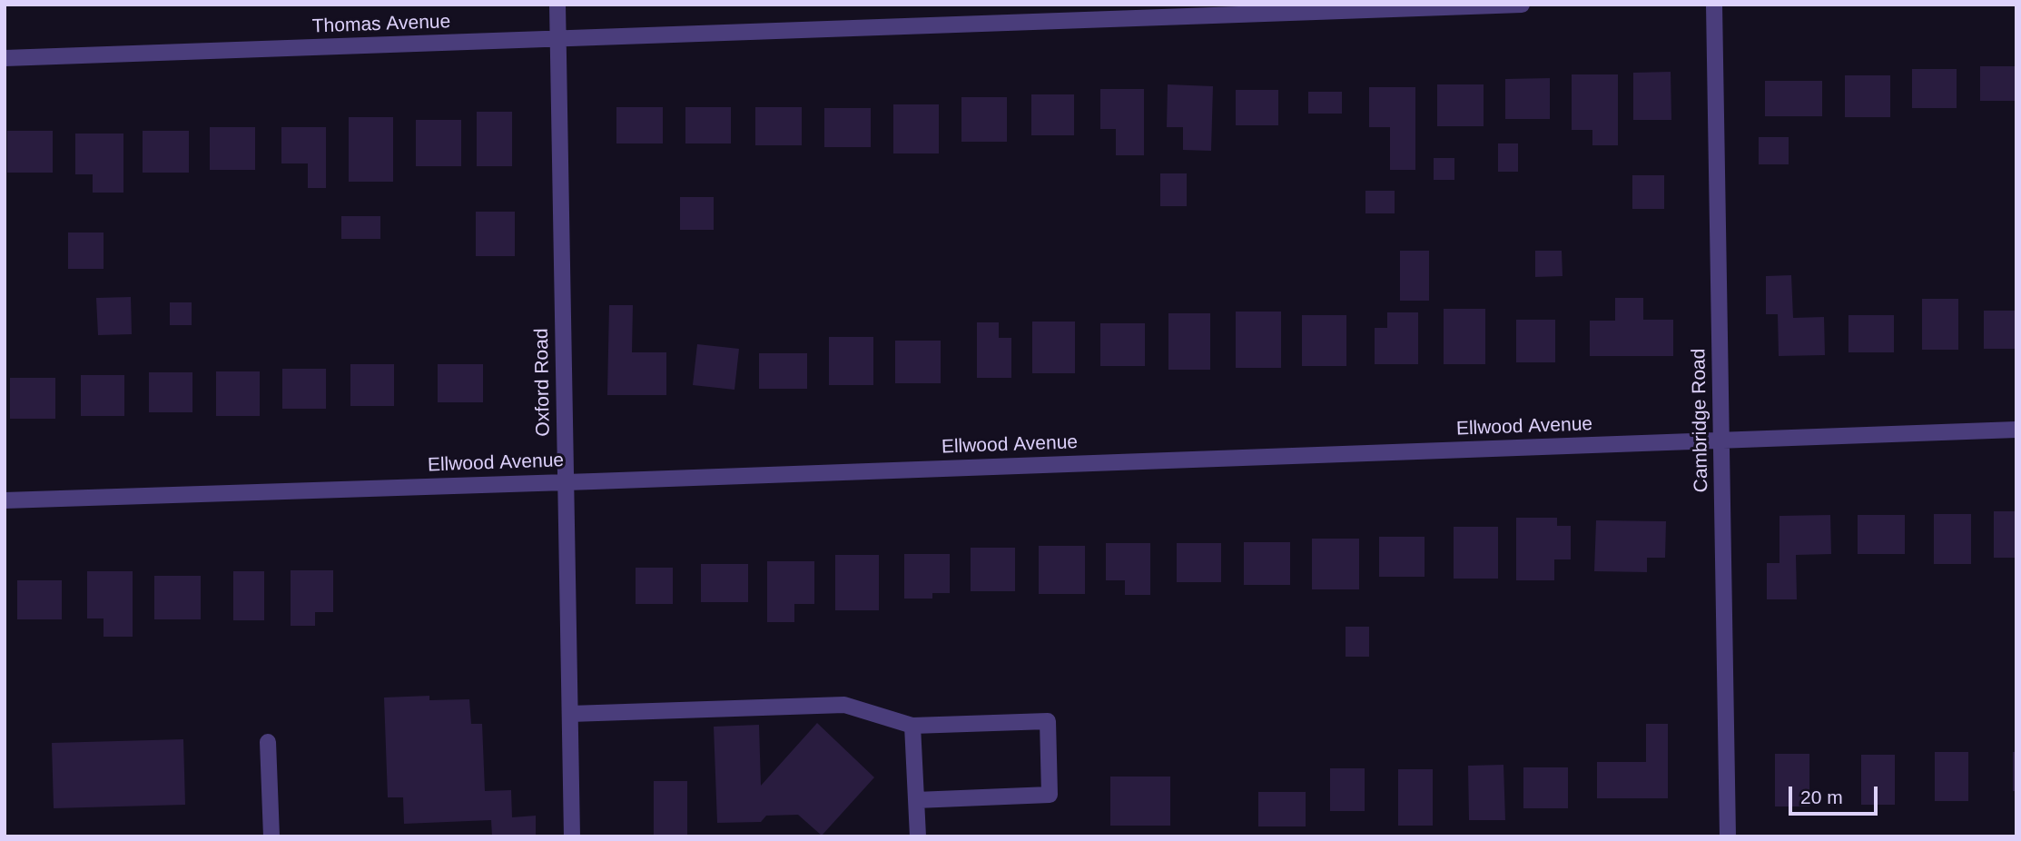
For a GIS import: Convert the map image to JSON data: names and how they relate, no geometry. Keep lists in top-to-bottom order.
{
  "streets": {
    "street": [
      "Thomas Avenue",
      "Oxford Road",
      "Cambridge Road",
      "Ellwood Avenue"
    ]
  },
  "crossings": [
    ["Thomas Avenue", "Oxford Road"],
    ["Oxford Road", "Ellwood Avenue"],
    ["Cambridge Road", "Ellwood Avenue"]
  ],
  "scale_bar": "20 m"
}
